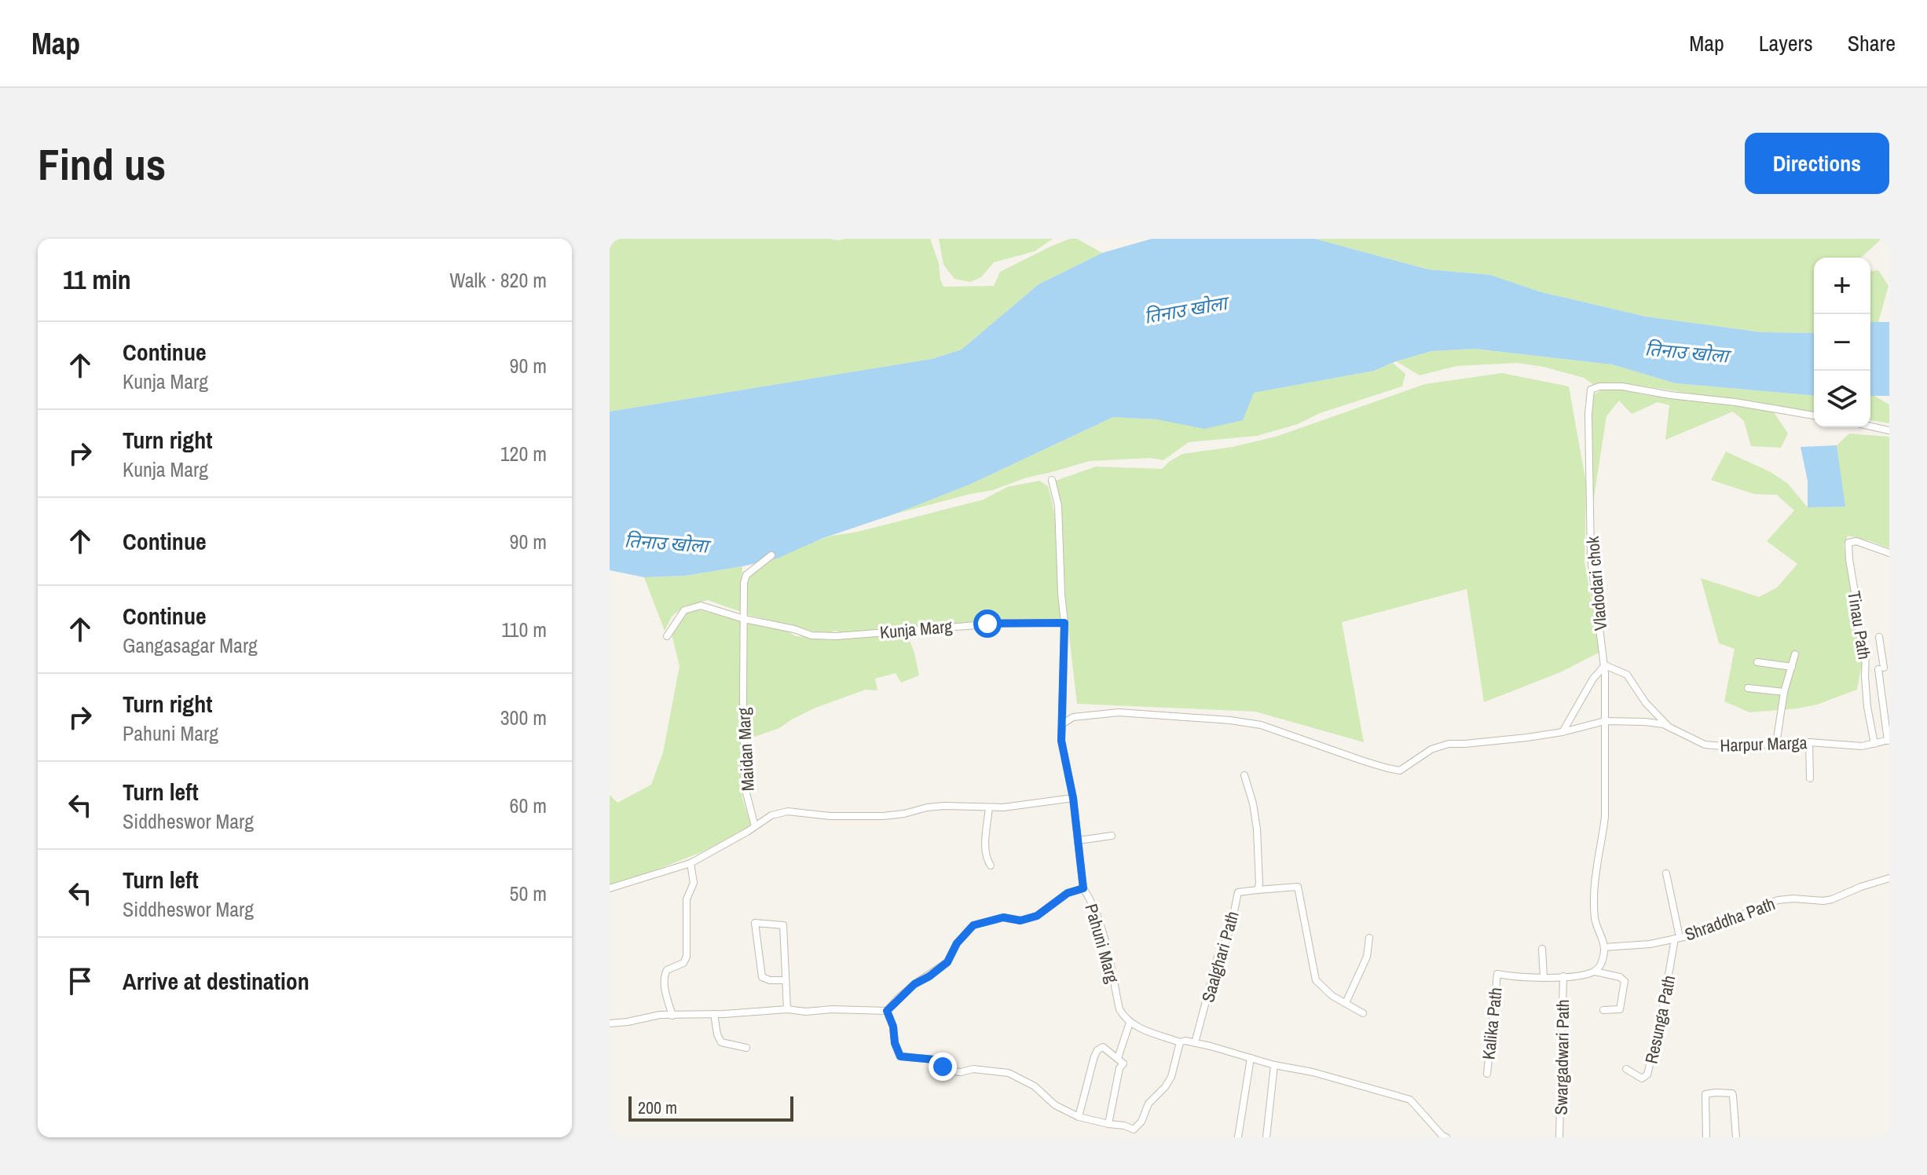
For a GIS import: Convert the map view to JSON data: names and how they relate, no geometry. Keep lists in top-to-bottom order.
{
  "streets": {
    "street": [
      "Vladodari chok",
      "Tinau Path",
      "Kunja Marg",
      "Harpur Marga",
      "Maidan Marg",
      "Shraddha Path",
      "Pahuni Marg",
      "Saalghari Path",
      "Resunga Path",
      "Kalika Path",
      "Swargadwari Path"
    ]
  },
  "crossings": [
    ["Vladodari chok", "Harpur Marga"],
    ["Vladodari chok", "Shraddha Path"],
    ["Tinau Path", "Harpur Marga"],
    ["Kunja Marg", "Maidan Marg"],
    ["Shraddha Path", "Resunga Path"]
  ],
  "water": ["तिनाउ खोला"],
  "scale_bar": "200 m",
  "page": {
    "header": "Map",
    "nav": ["Map", "Layers", "Share"],
    "buttons": "Directions",
    "title": "Find us",
    "heading": ["11 min", "Walk · 820 m"],
    "map_buttons": ["+", "−"],
    "list": [
      ["Continue", "Kunja Marg", "90 m"],
      ["Turn right", "Kunja Marg", "120 m"],
      ["Continue", "90 m"],
      ["Continue", "Gangasagar Marg", "110 m"],
      ["Turn right", "Pahuni Marg", "300 m"],
      ["Turn left", "Siddheswor Marg", "60 m"],
      ["Turn left", "Siddheswor Marg", "50 m"],
      "Arrive at destination"
    ],
    "scale": "200 m"
  }
}
